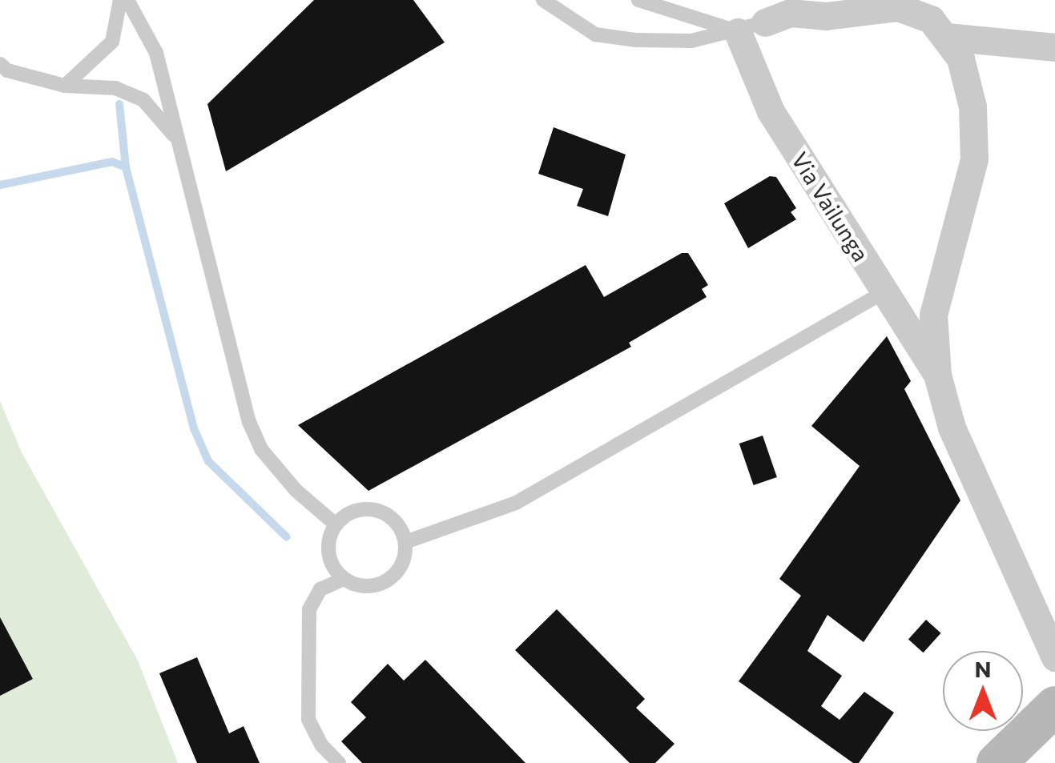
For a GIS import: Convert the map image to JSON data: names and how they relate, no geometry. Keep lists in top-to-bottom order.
{
  "streets": {
    "street": ["Via Vailunga"]
  },
  "north": "top"
}
